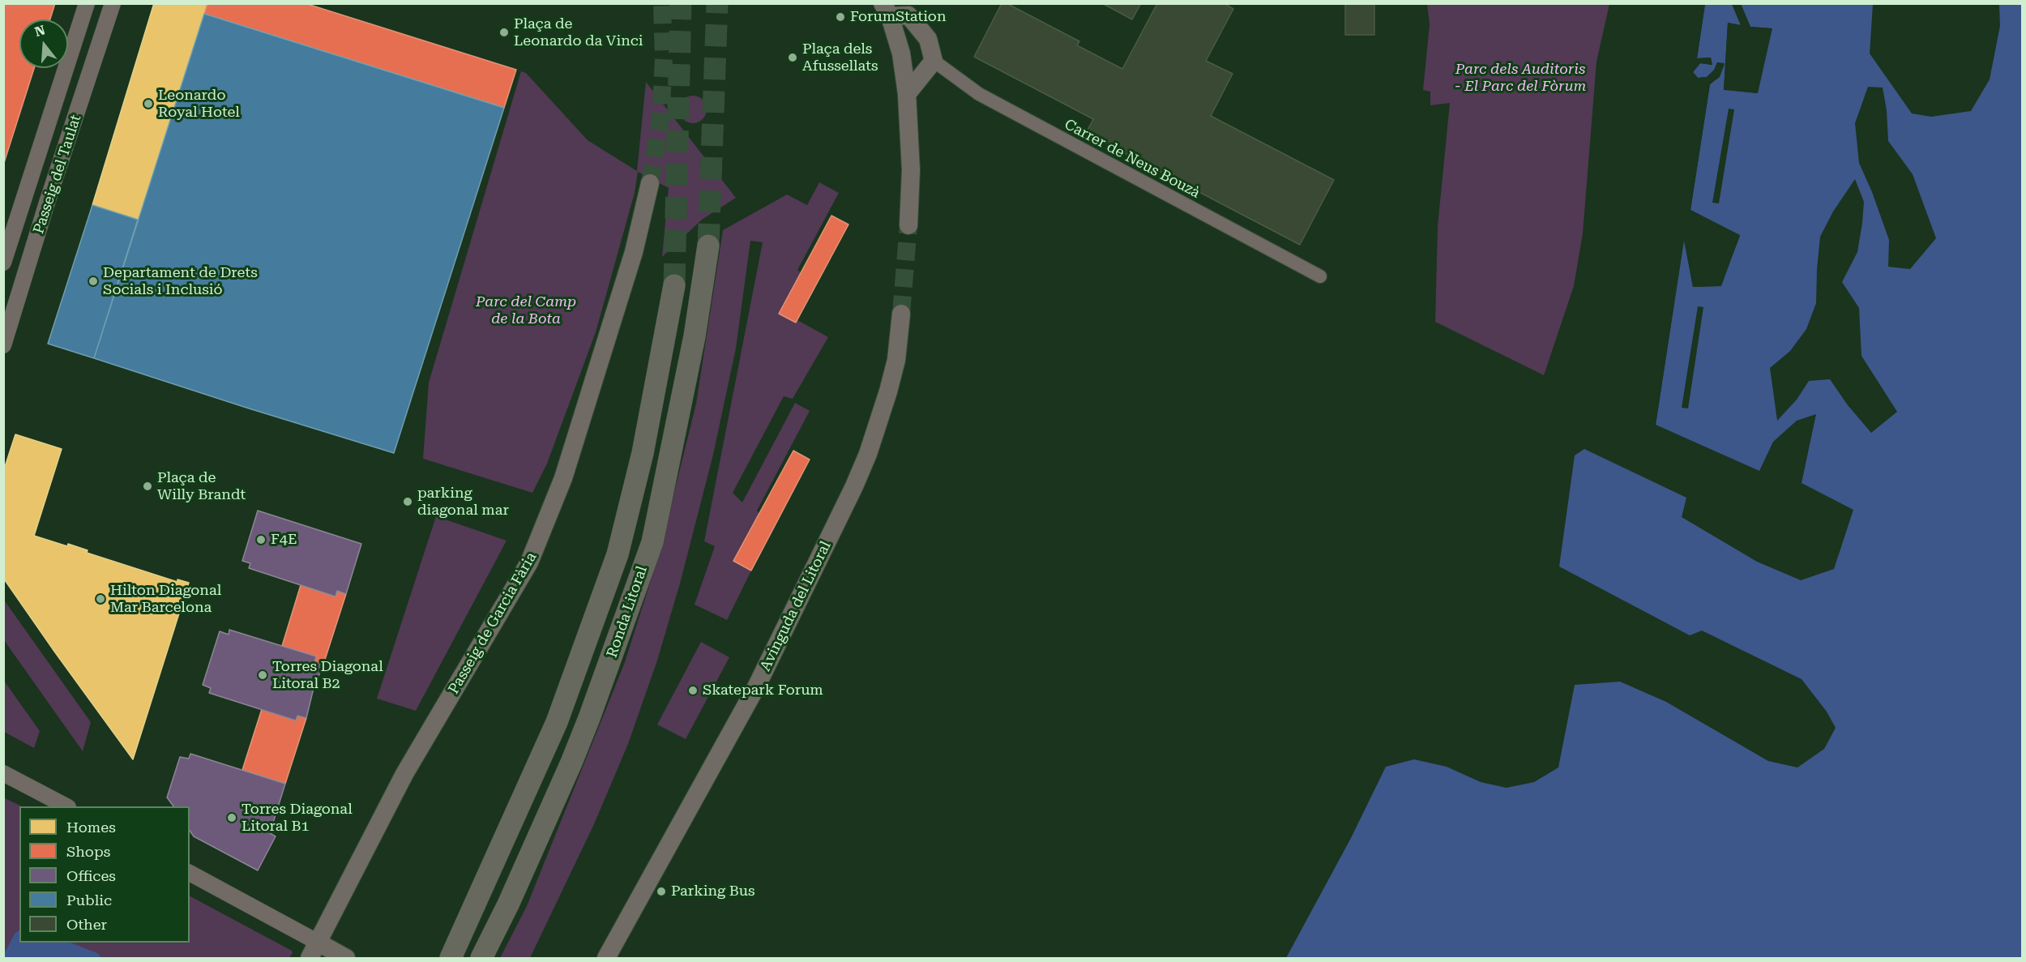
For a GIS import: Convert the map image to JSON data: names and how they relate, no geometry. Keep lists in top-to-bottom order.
{
  "streets": {
    "highway": ["Ronda Litoral"],
    "main road": ["Avinguda del Litoral", "Passeig de Garcia Fària"],
    "street": ["Carrer de Neus Bouzà", "Passeig del Taulat"]
  },
  "parks": ["Parc dels Auditoris - El Parc del Fòrum", "Parc del Camp de la Bota"],
  "places": [
    "ForumStation",
    "Plaça de Leonardo da Vinci",
    "Plaça dels Afussellats",
    "Leonardo Royal Hotel",
    "Departament de Drets Socials i Inclusió",
    "Plaça de Willy Brandt",
    "parking diagonal mar",
    "F4E",
    "Hilton Diagonal Mar Barcelona",
    "Torres Diagonal Litoral B2",
    "Skatepark Forum",
    "Torres Diagonal Litoral B1",
    "Parking Bus"
  ],
  "legend": [
    "Homes",
    "Shops",
    "Offices",
    "Public",
    "Other"
  ],
  "north": "top"
}
